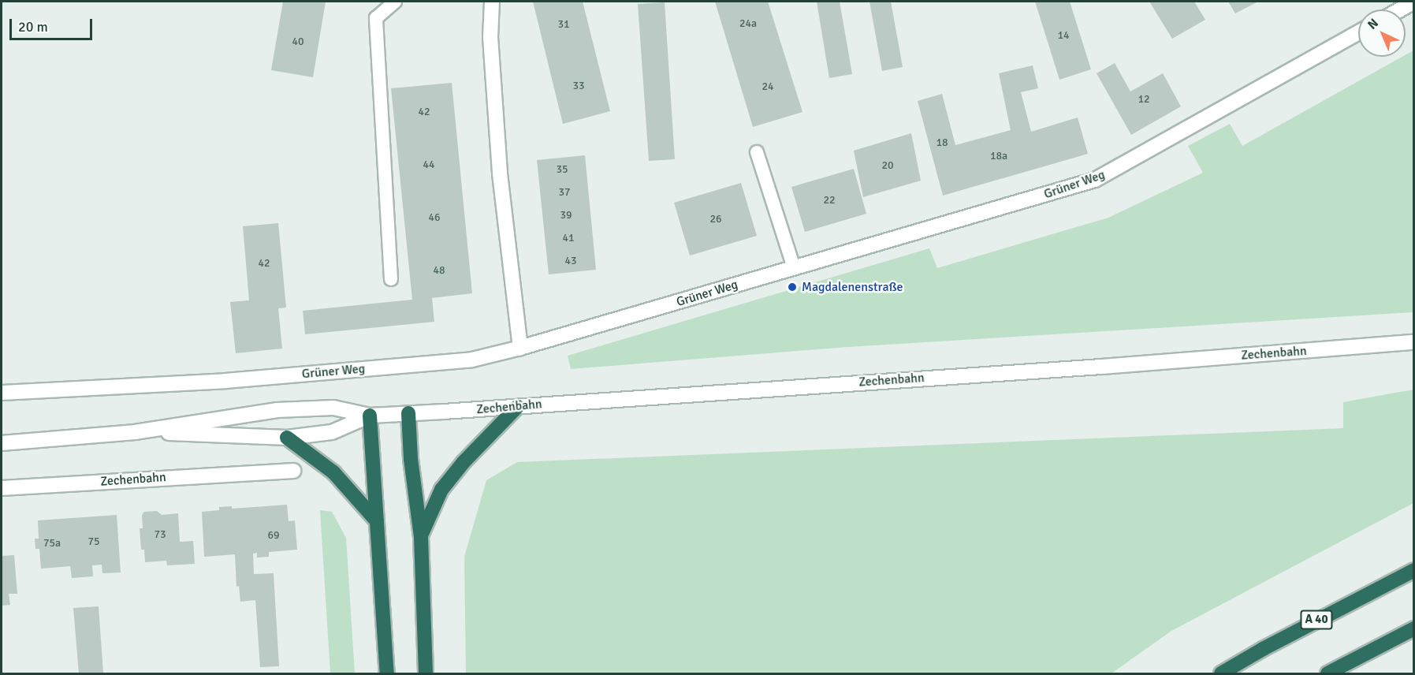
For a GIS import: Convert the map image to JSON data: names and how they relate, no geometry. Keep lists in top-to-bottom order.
{
  "streets": {
    "highway": ["A 40"],
    "street": ["Grüner Weg", "Zechenbahn"]
  },
  "places": ["Magdalenenstraße"],
  "house_numbers": [
    "24a",
    "31",
    "14",
    "40",
    "33",
    "24",
    "12",
    "42",
    "18",
    "18a",
    "44",
    "20",
    "35",
    "37",
    "22",
    "39",
    "46",
    "26",
    "41",
    "43",
    "42",
    "48",
    "73",
    "69",
    "75",
    "75a"
  ],
  "scale_bar": "20 m",
  "north": "top left"
}
